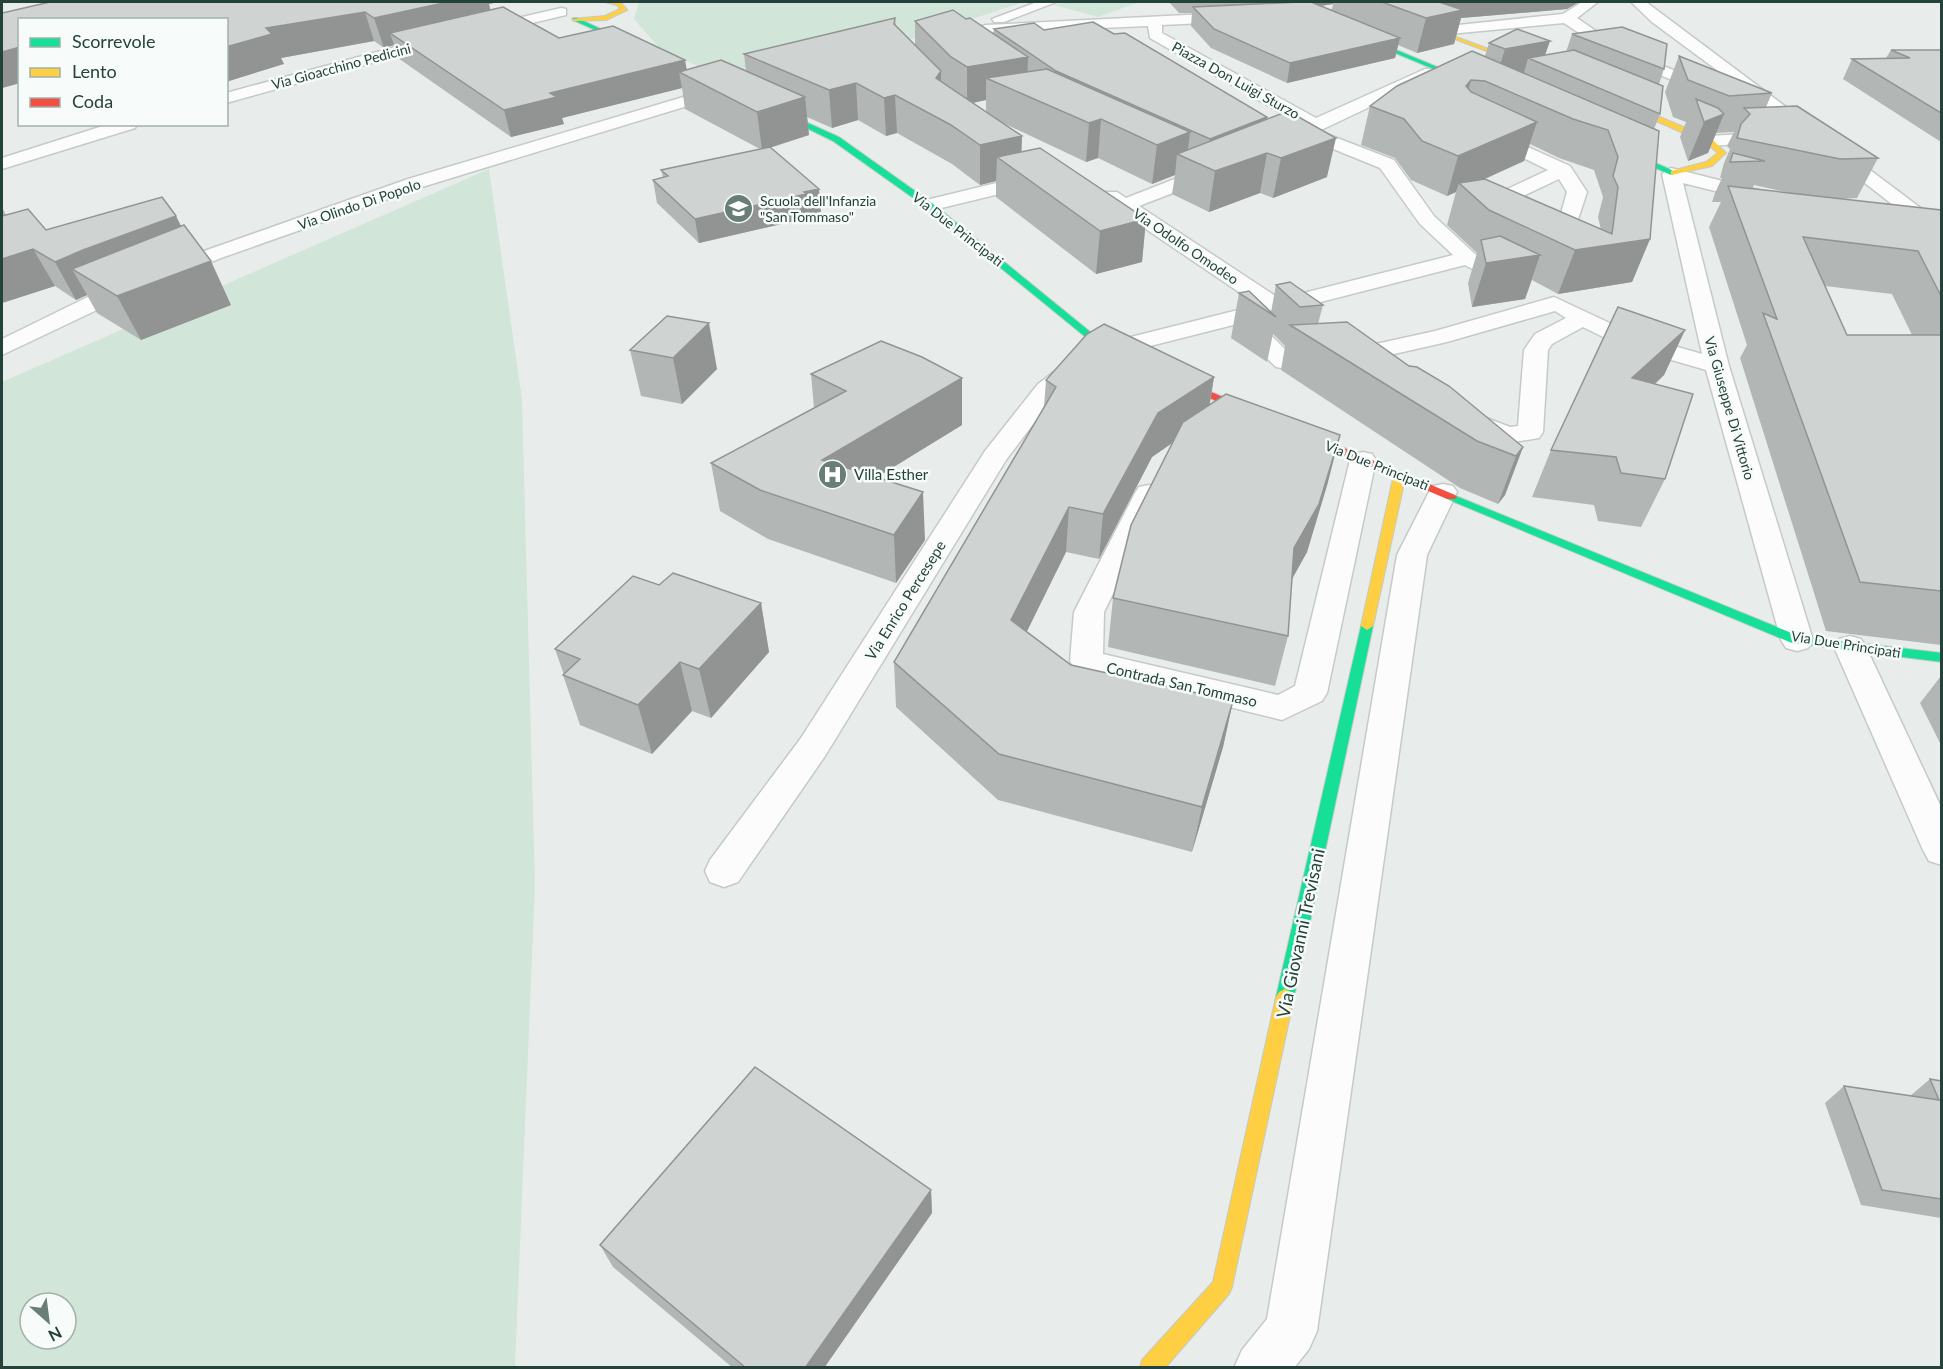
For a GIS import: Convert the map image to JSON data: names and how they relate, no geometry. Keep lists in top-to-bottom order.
{
  "streets": {
    "street": [
      "Via Gioacchino Pedicini",
      "Piazza Don Luigi Sturzo",
      "Via Olindo Di Popolo",
      "Via Due Principati",
      "Via Odolfo Omodeo",
      "Via Giuseppe Di Vittorio",
      "Via Enrico Percesepe",
      "Contrada San Tommaso",
      "Via Giovanni Trevisani"
    ]
  },
  "crossings": [
    ["Piazza Don Luigi Sturzo", "Via Giuseppe Di Vittorio"],
    ["Via Due Principati", "Via Giuseppe Di Vittorio"],
    ["Via Due Principati", "Via Enrico Percesepe"],
    ["Via Due Principati", "Contrada San Tommaso"],
    ["Via Due Principati", "Via Giovanni Trevisani"]
  ],
  "places": {
    "school or university": ["Scuola dell'Infanzia \"San Tommaso\""],
    "hospital": ["Villa Esther"]
  },
  "legend": ["Scorrevole", "Lento", "Coda"],
  "north": "bottom right"
}
